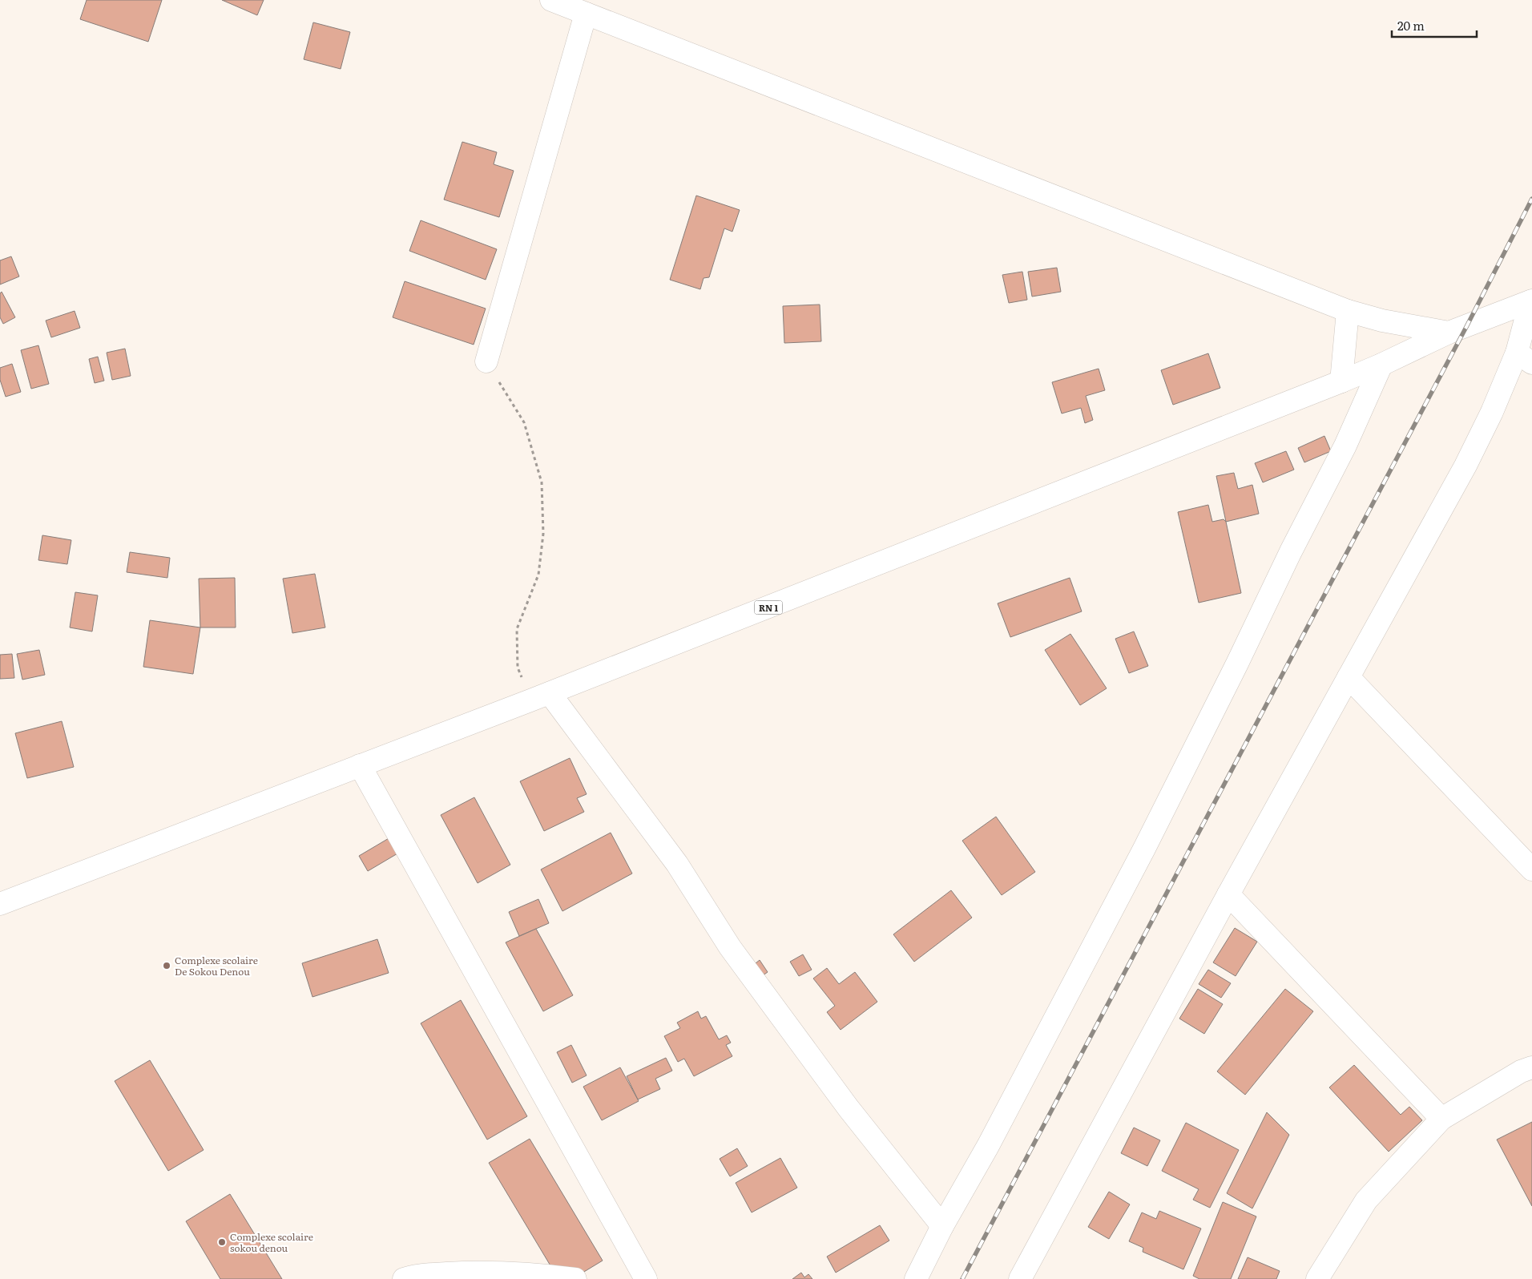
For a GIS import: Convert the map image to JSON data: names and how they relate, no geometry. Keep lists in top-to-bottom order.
{
  "streets": {
    "street": ["RN 1"]
  },
  "places": ["Complexe scolaire De Sokou Denou", "Complexe scolaire sokou denou"],
  "scale_bar": "20 m"
}
